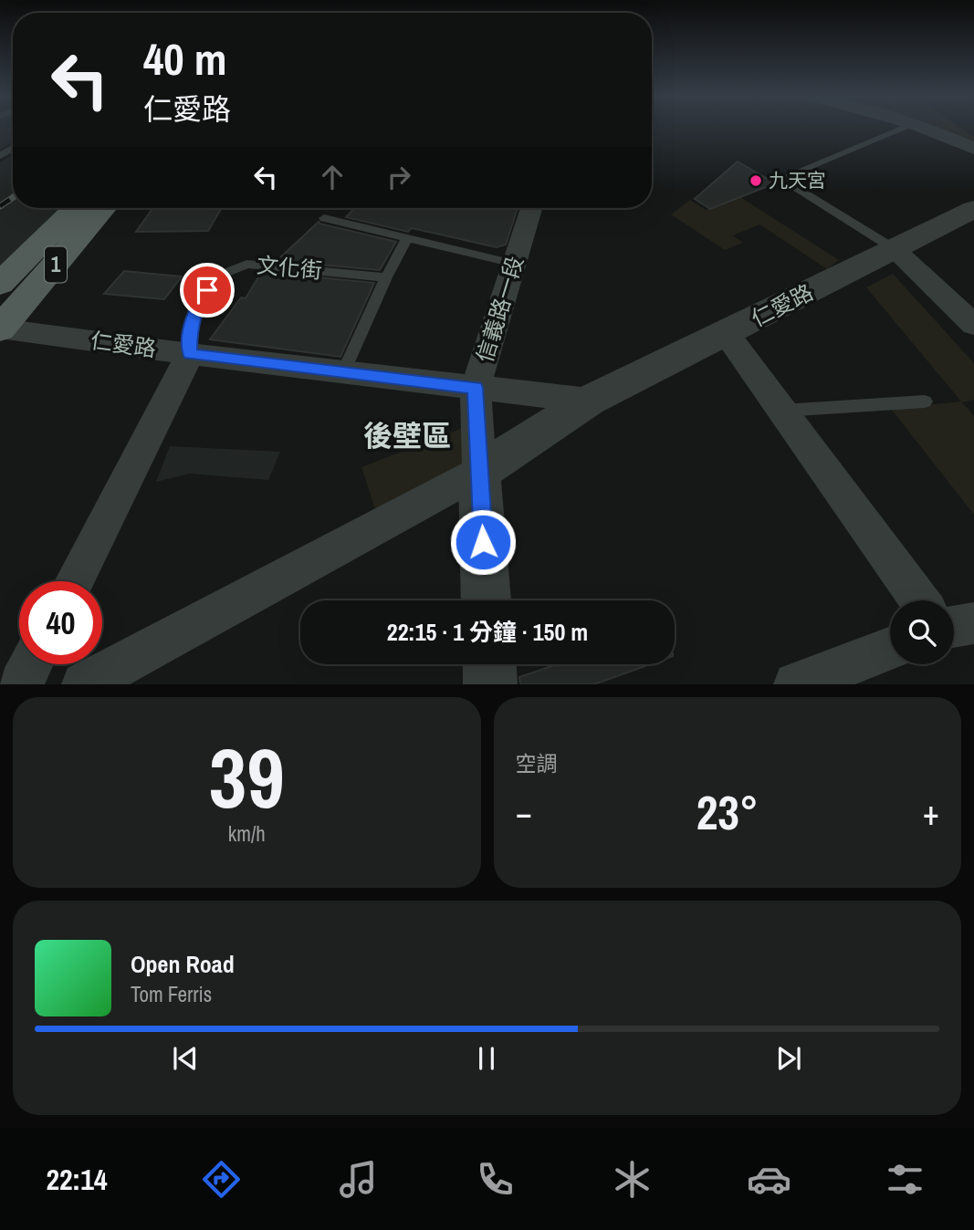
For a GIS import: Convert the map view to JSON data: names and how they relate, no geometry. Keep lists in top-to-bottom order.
{
  "streets": {
    "main road": ["1"],
    "street": ["文化街", "仁愛路", "信義路一段"]
  },
  "crossings": [
    ["1", "仁愛路"],
    ["文化街", "仁愛路"],
    ["仁愛路", "信義路一段"]
  ],
  "districts": ["後壁區"],
  "places": ["九天宮"],
  "page": {
    "turn": ["40 m", "仁愛路"],
    "limit": "40",
    "trip": "22:15 · 1 分鐘 · 150 m",
    "tile": [
      ["39", "km/h"],
      "空調"
    ],
    "heat": ["−", "23°", "+"],
    "song": ["Open Road", "Tom Ferris"],
    "tabs": "22:14"
  }
}
